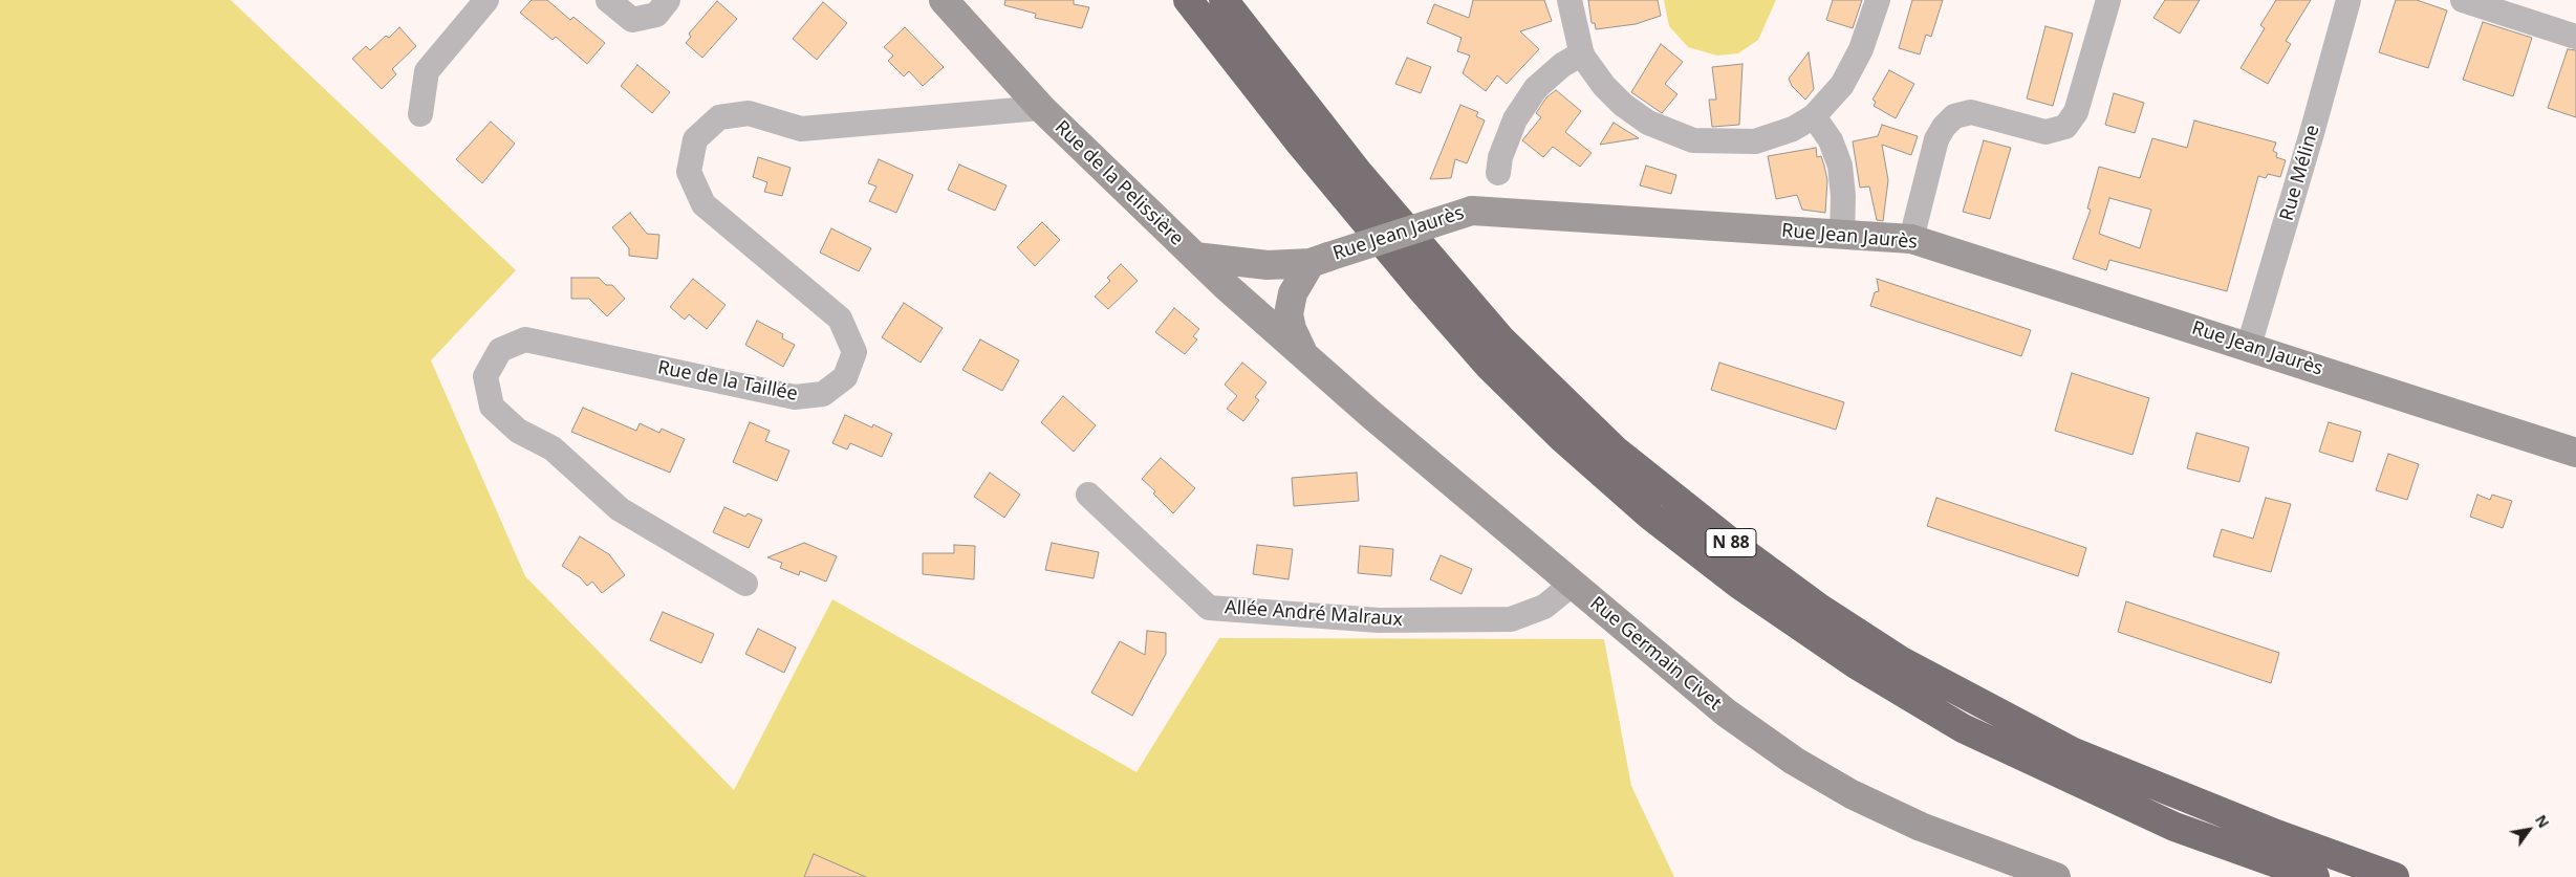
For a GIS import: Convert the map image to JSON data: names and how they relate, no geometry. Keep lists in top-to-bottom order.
{
  "streets": {
    "highway": ["N 88"],
    "street": [
      "Rue Méline",
      "Rue de la Pelissière",
      "Rue Jean Jaurès",
      "Rue de la Taillée",
      "Allée André Malraux",
      "Rue Germain Civet"
    ]
  },
  "crossings": [
    ["Rue Méline", "Rue Jean Jaurès"],
    ["Rue de la Pelissière", "Rue Jean Jaurès"],
    ["Rue de la Pelissière", "Rue de la Taillée"],
    ["Rue de la Pelissière", "Rue Germain Civet"],
    ["Allée André Malraux", "Rue Germain Civet"]
  ],
  "north": "top right"
}
